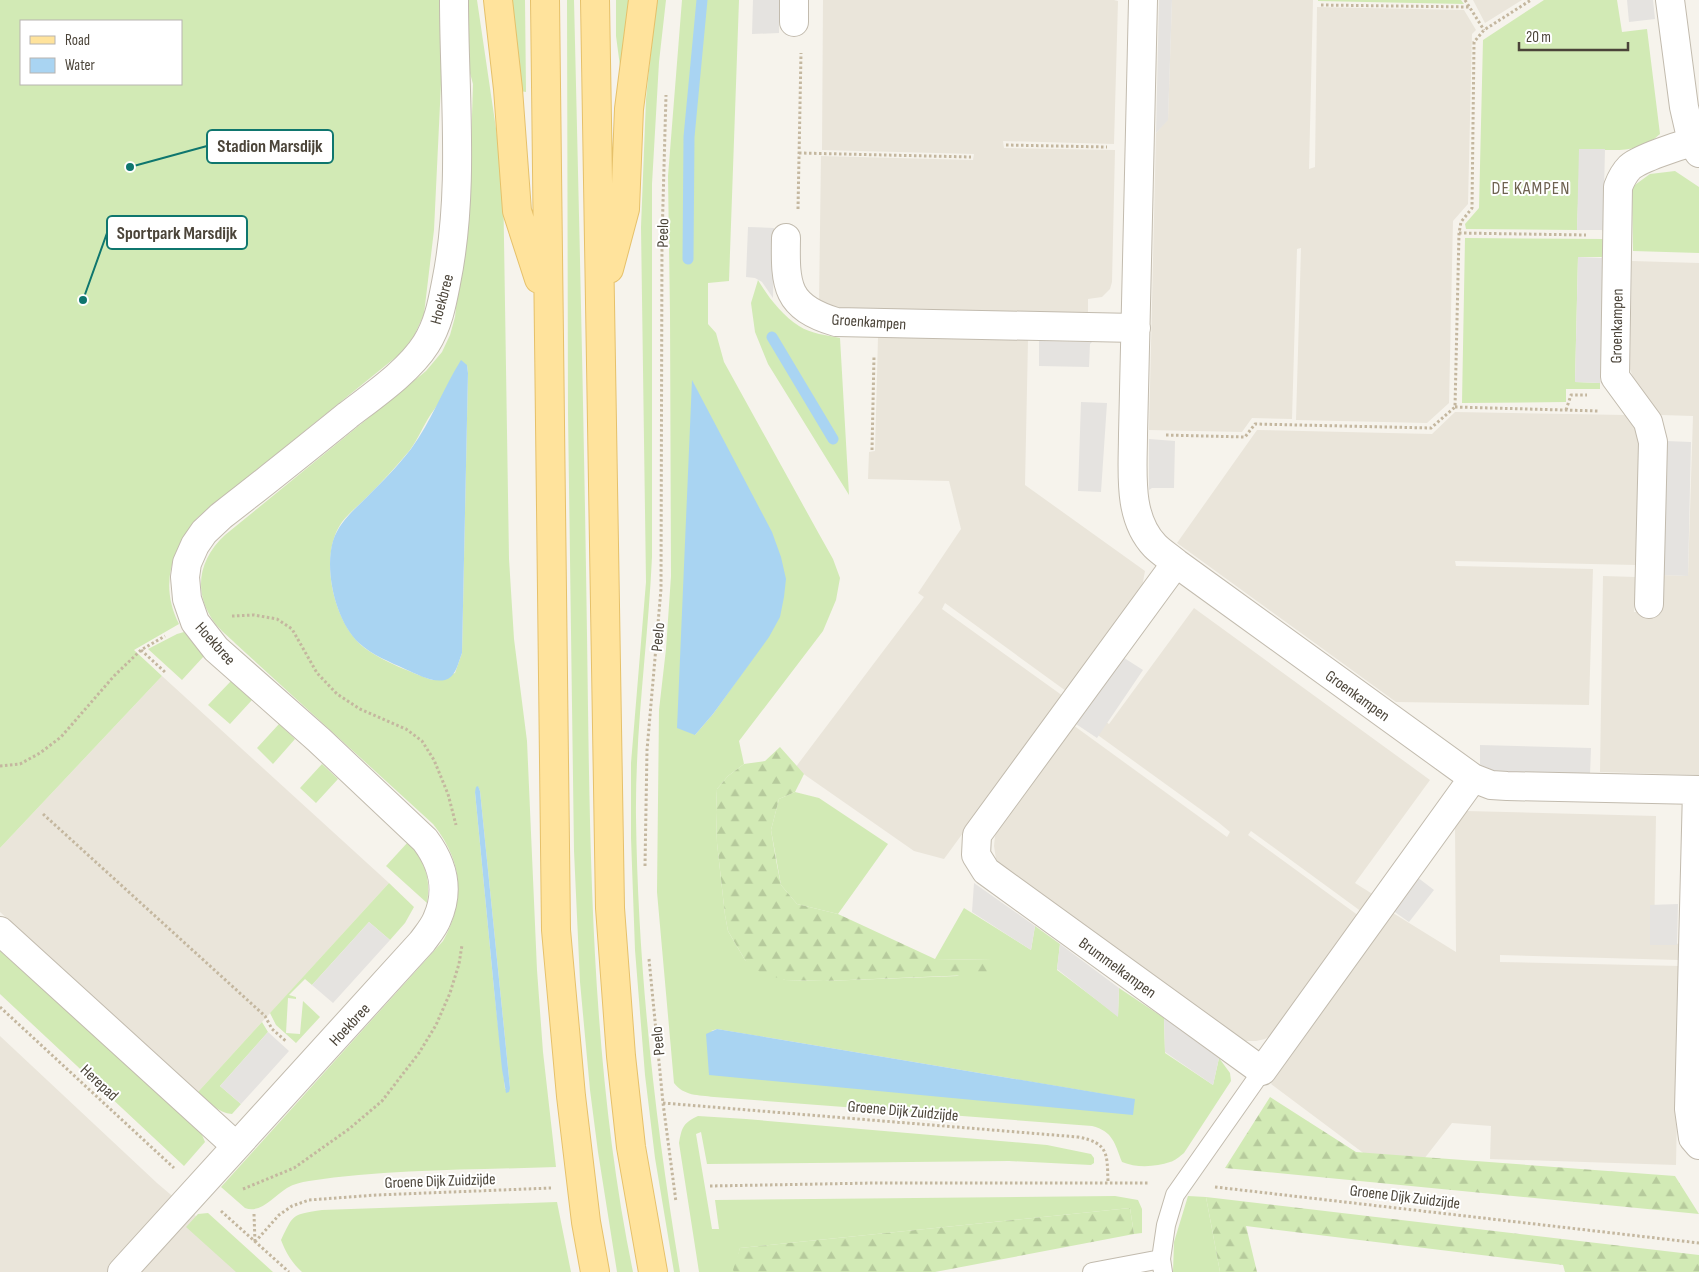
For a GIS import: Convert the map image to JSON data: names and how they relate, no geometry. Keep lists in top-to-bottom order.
{
  "streets": {
    "street": ["Hoekbree", "Groenkampen", "Brummelkampen"],
    "path": ["Peelo", "Herepad", "Groene Dijk Zuidzijde"]
  },
  "crossings": [
    ["Peelo", "Groene Dijk Zuidzijde"],
    ["Groenkampen", "Brummelkampen"]
  ],
  "districts": ["DE KAMPEN"],
  "places": ["Stadion Marsdijk", "Sportpark Marsdijk"],
  "legend": ["Road", "Water"],
  "scale_bar": "20 m"
}
